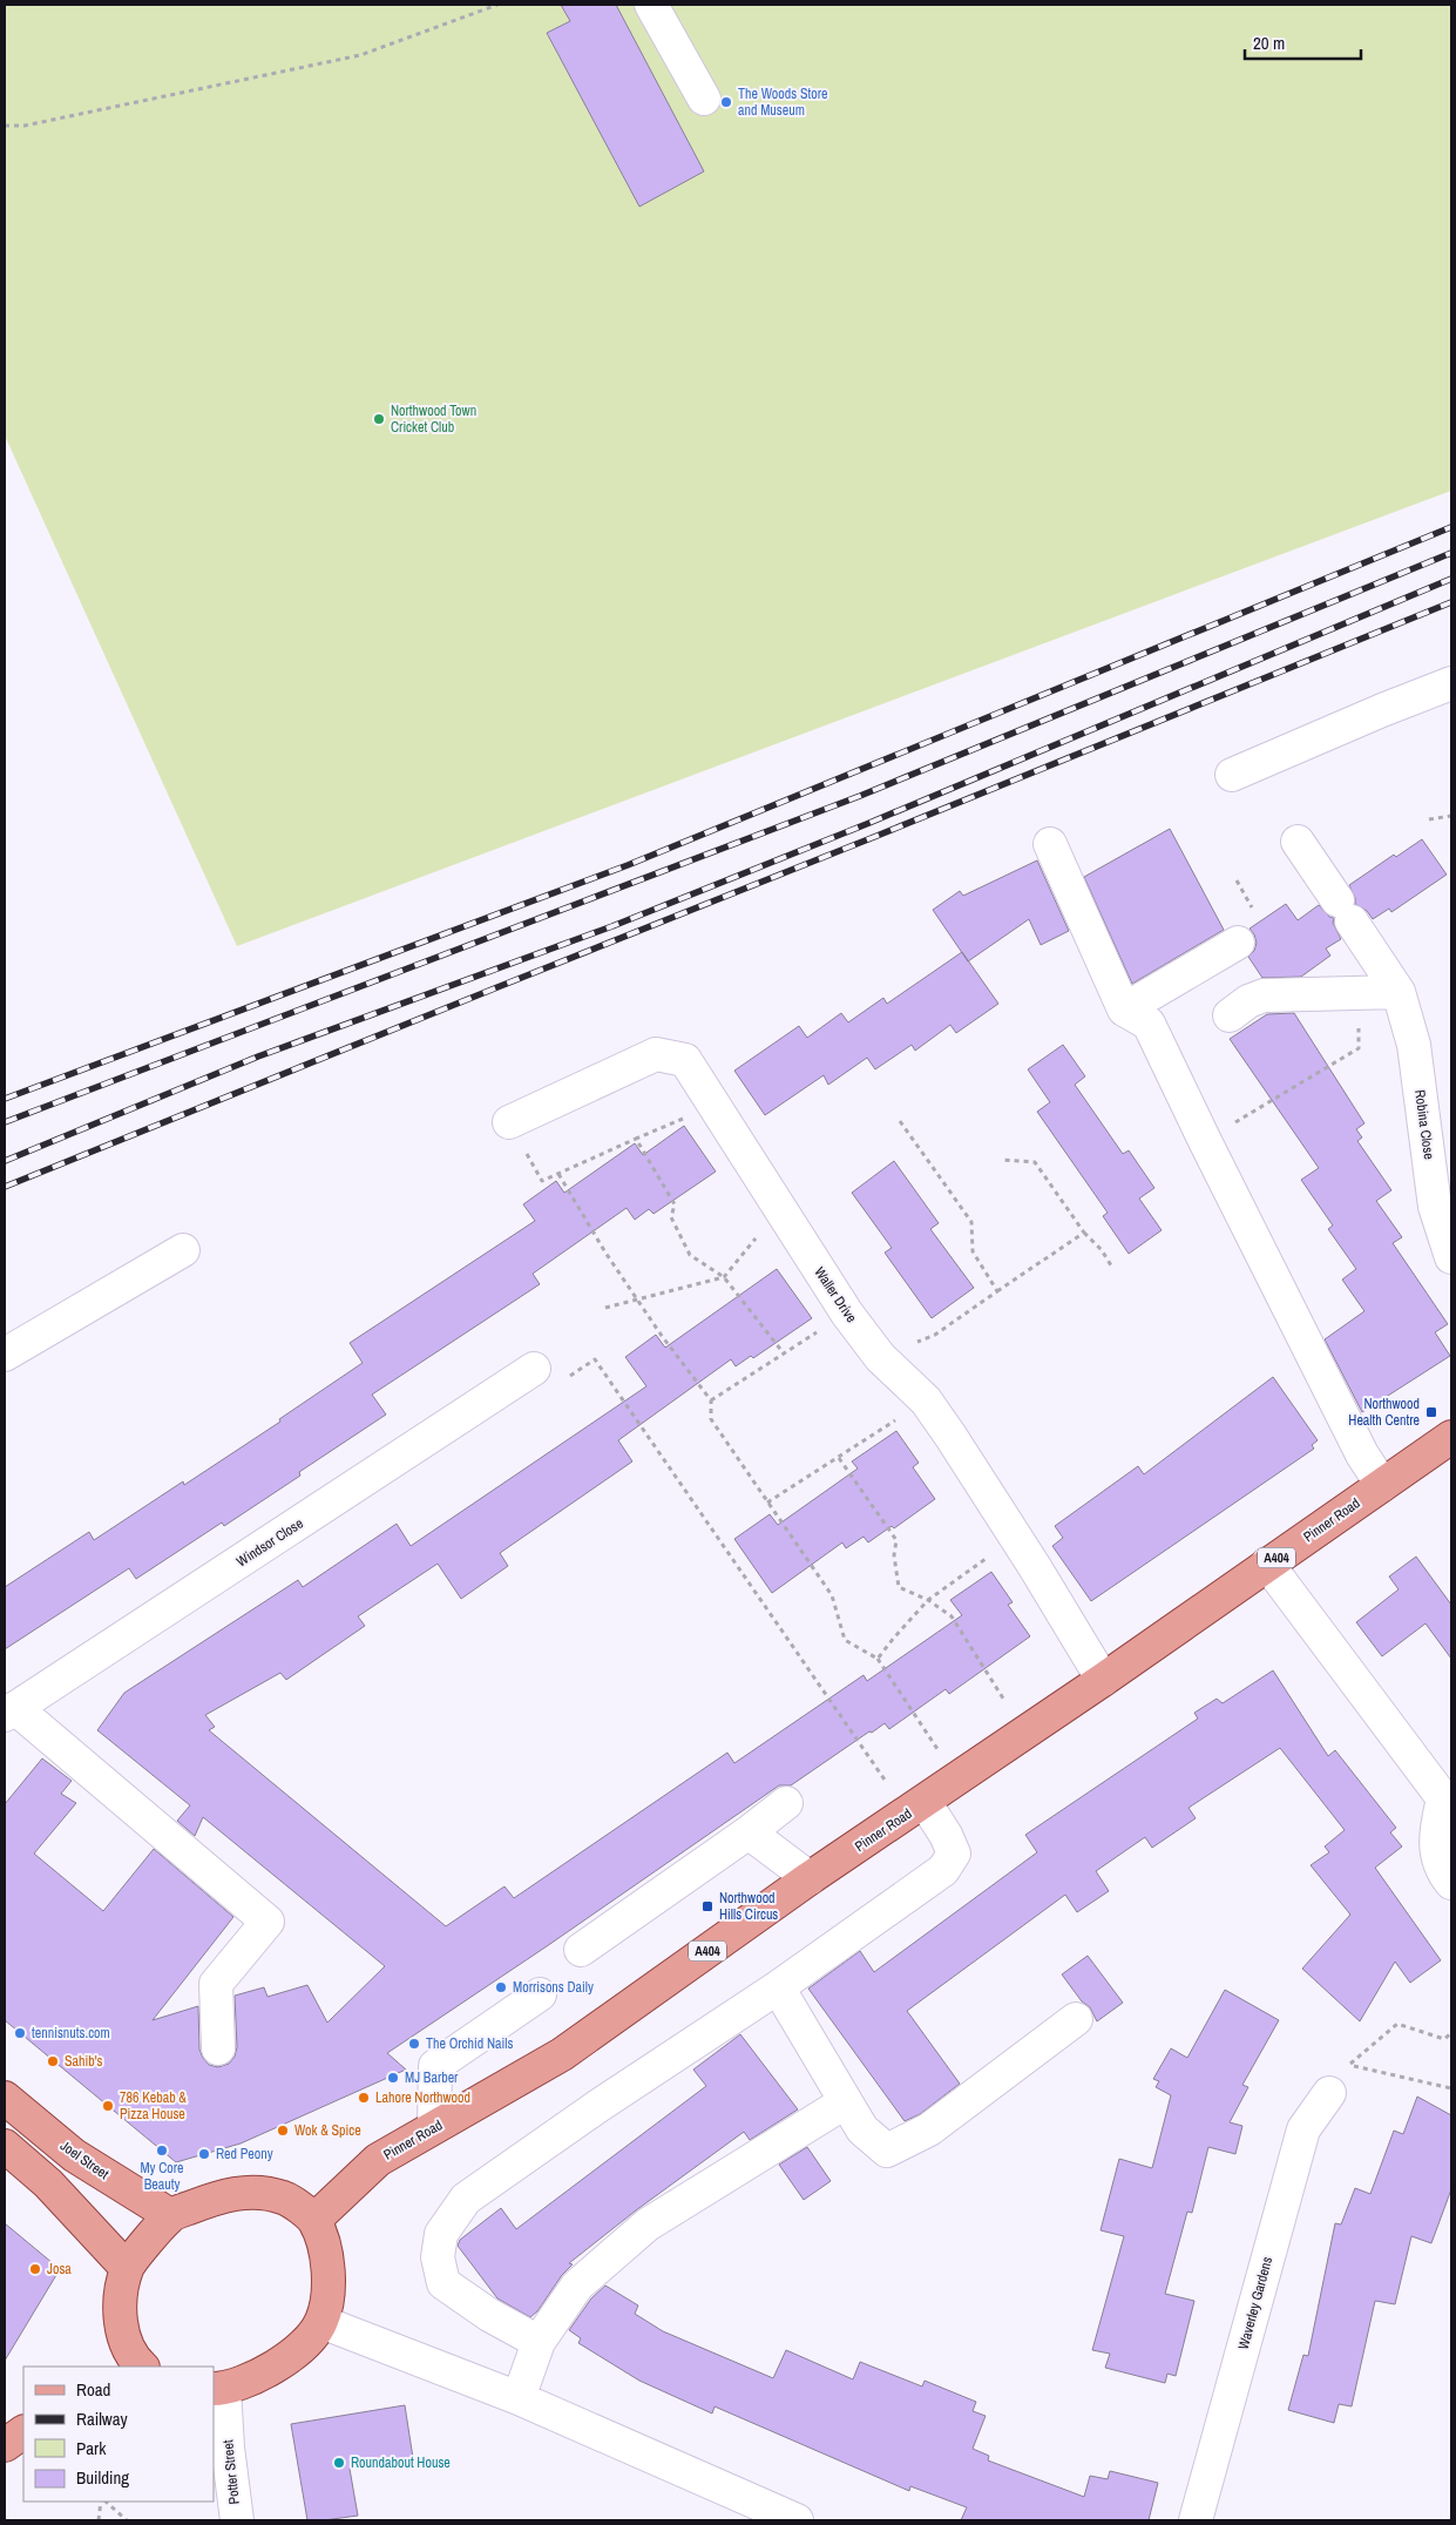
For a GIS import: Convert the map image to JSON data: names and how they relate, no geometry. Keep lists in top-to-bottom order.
{
  "streets": {
    "main road": ["Pinner Road", "A404", "Joel Street"],
    "street": [
      "Robina Close",
      "Waller Drive",
      "Windsor Close",
      "Waverley Gardens",
      "Potter Street"
    ]
  },
  "crossings": [
    ["Waller Drive", "Pinner Road"]
  ],
  "places": {
    "other": [
      "The Woods Store and Museum",
      "Northwood Town Cricket Club",
      "Morrisons Daily",
      "tennisnuts.com",
      "The Orchid Nails",
      "Sahib's",
      "MJ Barber",
      "Lahore Northwood",
      "786 Kebab & Pizza House",
      "Wok & Spice",
      "My Core Beauty",
      "Red Peony",
      "Josa",
      "Roundabout House"
    ],
    "transit": ["Northwood Health Centre", "Northwood Hills Circus"]
  },
  "legend": [
    "Road",
    "Railway",
    "Park",
    "Building"
  ],
  "scale_bar": "20 m"
}
